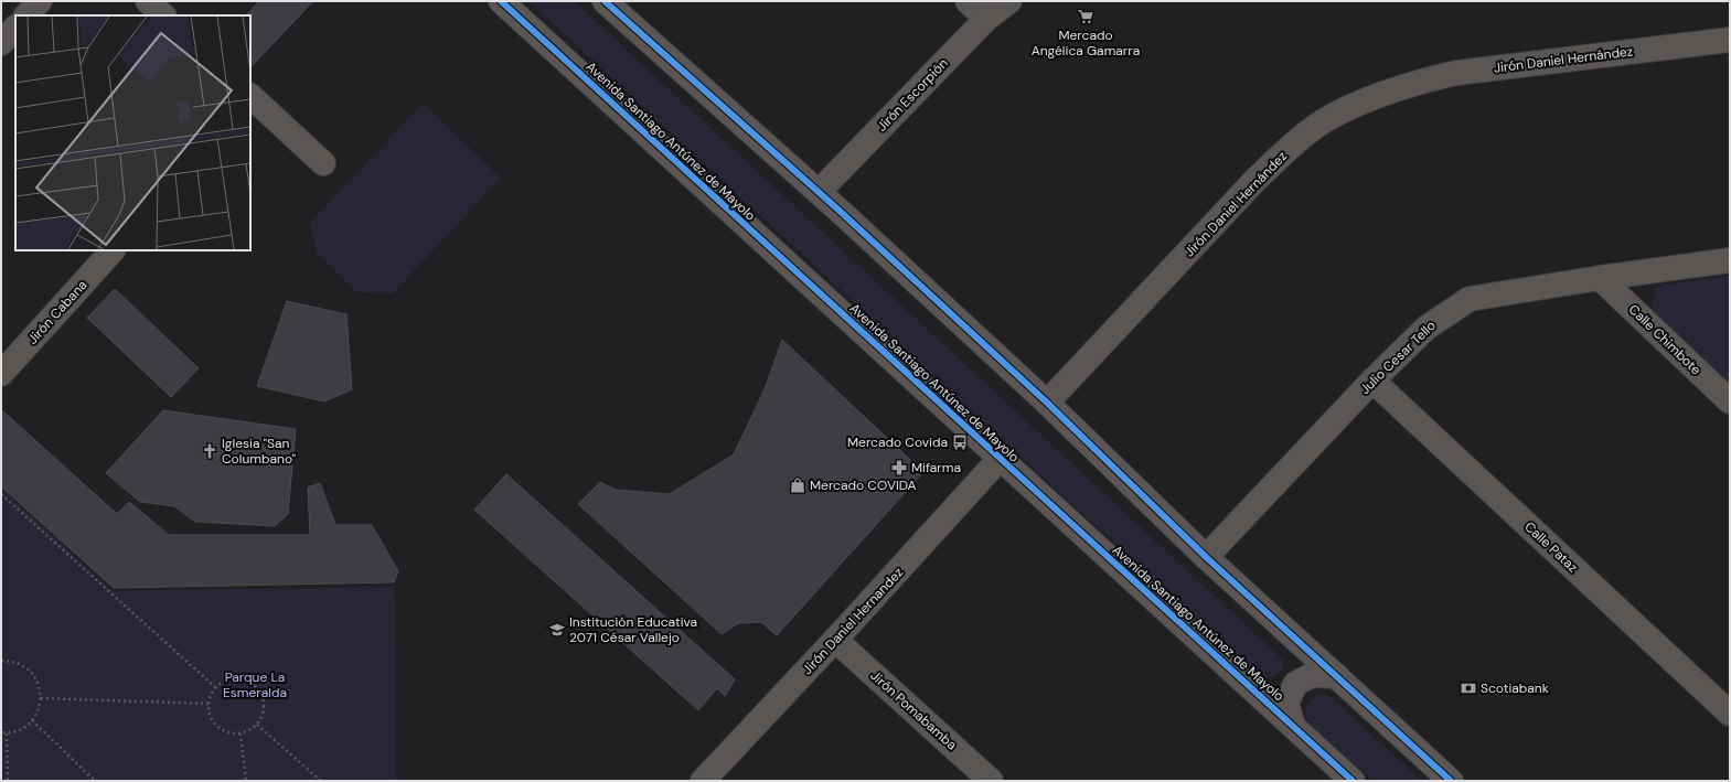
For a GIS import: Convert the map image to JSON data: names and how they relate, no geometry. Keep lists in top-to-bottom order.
{
  "streets": {
    "main road": ["Avenida Santiago Antúnez de Mayolo"],
    "street": [
      "Jirón Daniel Hernández",
      "Jirón Escorpión",
      "Jirón Cabana",
      "Calle Chimbote",
      "Julio Cesar Tello",
      "Calle Pataz",
      "Jirón Daniel Hernandez",
      "Jirón Pomabamba"
    ]
  },
  "crossings": [
    ["Avenida Santiago Antúnez de Mayolo", "Jirón Daniel Hernandez"],
    ["Calle Chimbote", "Julio Cesar Tello"],
    ["Julio Cesar Tello", "Calle Pataz"],
    ["Jirón Daniel Hernandez", "Jirón Pomabamba"]
  ],
  "parks": ["Parque La Esmeralda"],
  "places": {
    "supermarket": ["Mercado Angélica Gamarra"],
    "bus stop": ["Mercado Covida"],
    "church": ["Iglesia \"San Columbano\""],
    "pharmacy": ["Mifarma"],
    "shop": ["Mercado COVIDA"],
    "school or university": ["Institución Educativa 2071 César Vallejo"],
    "bank": ["Scotiabank"]
  }
}
